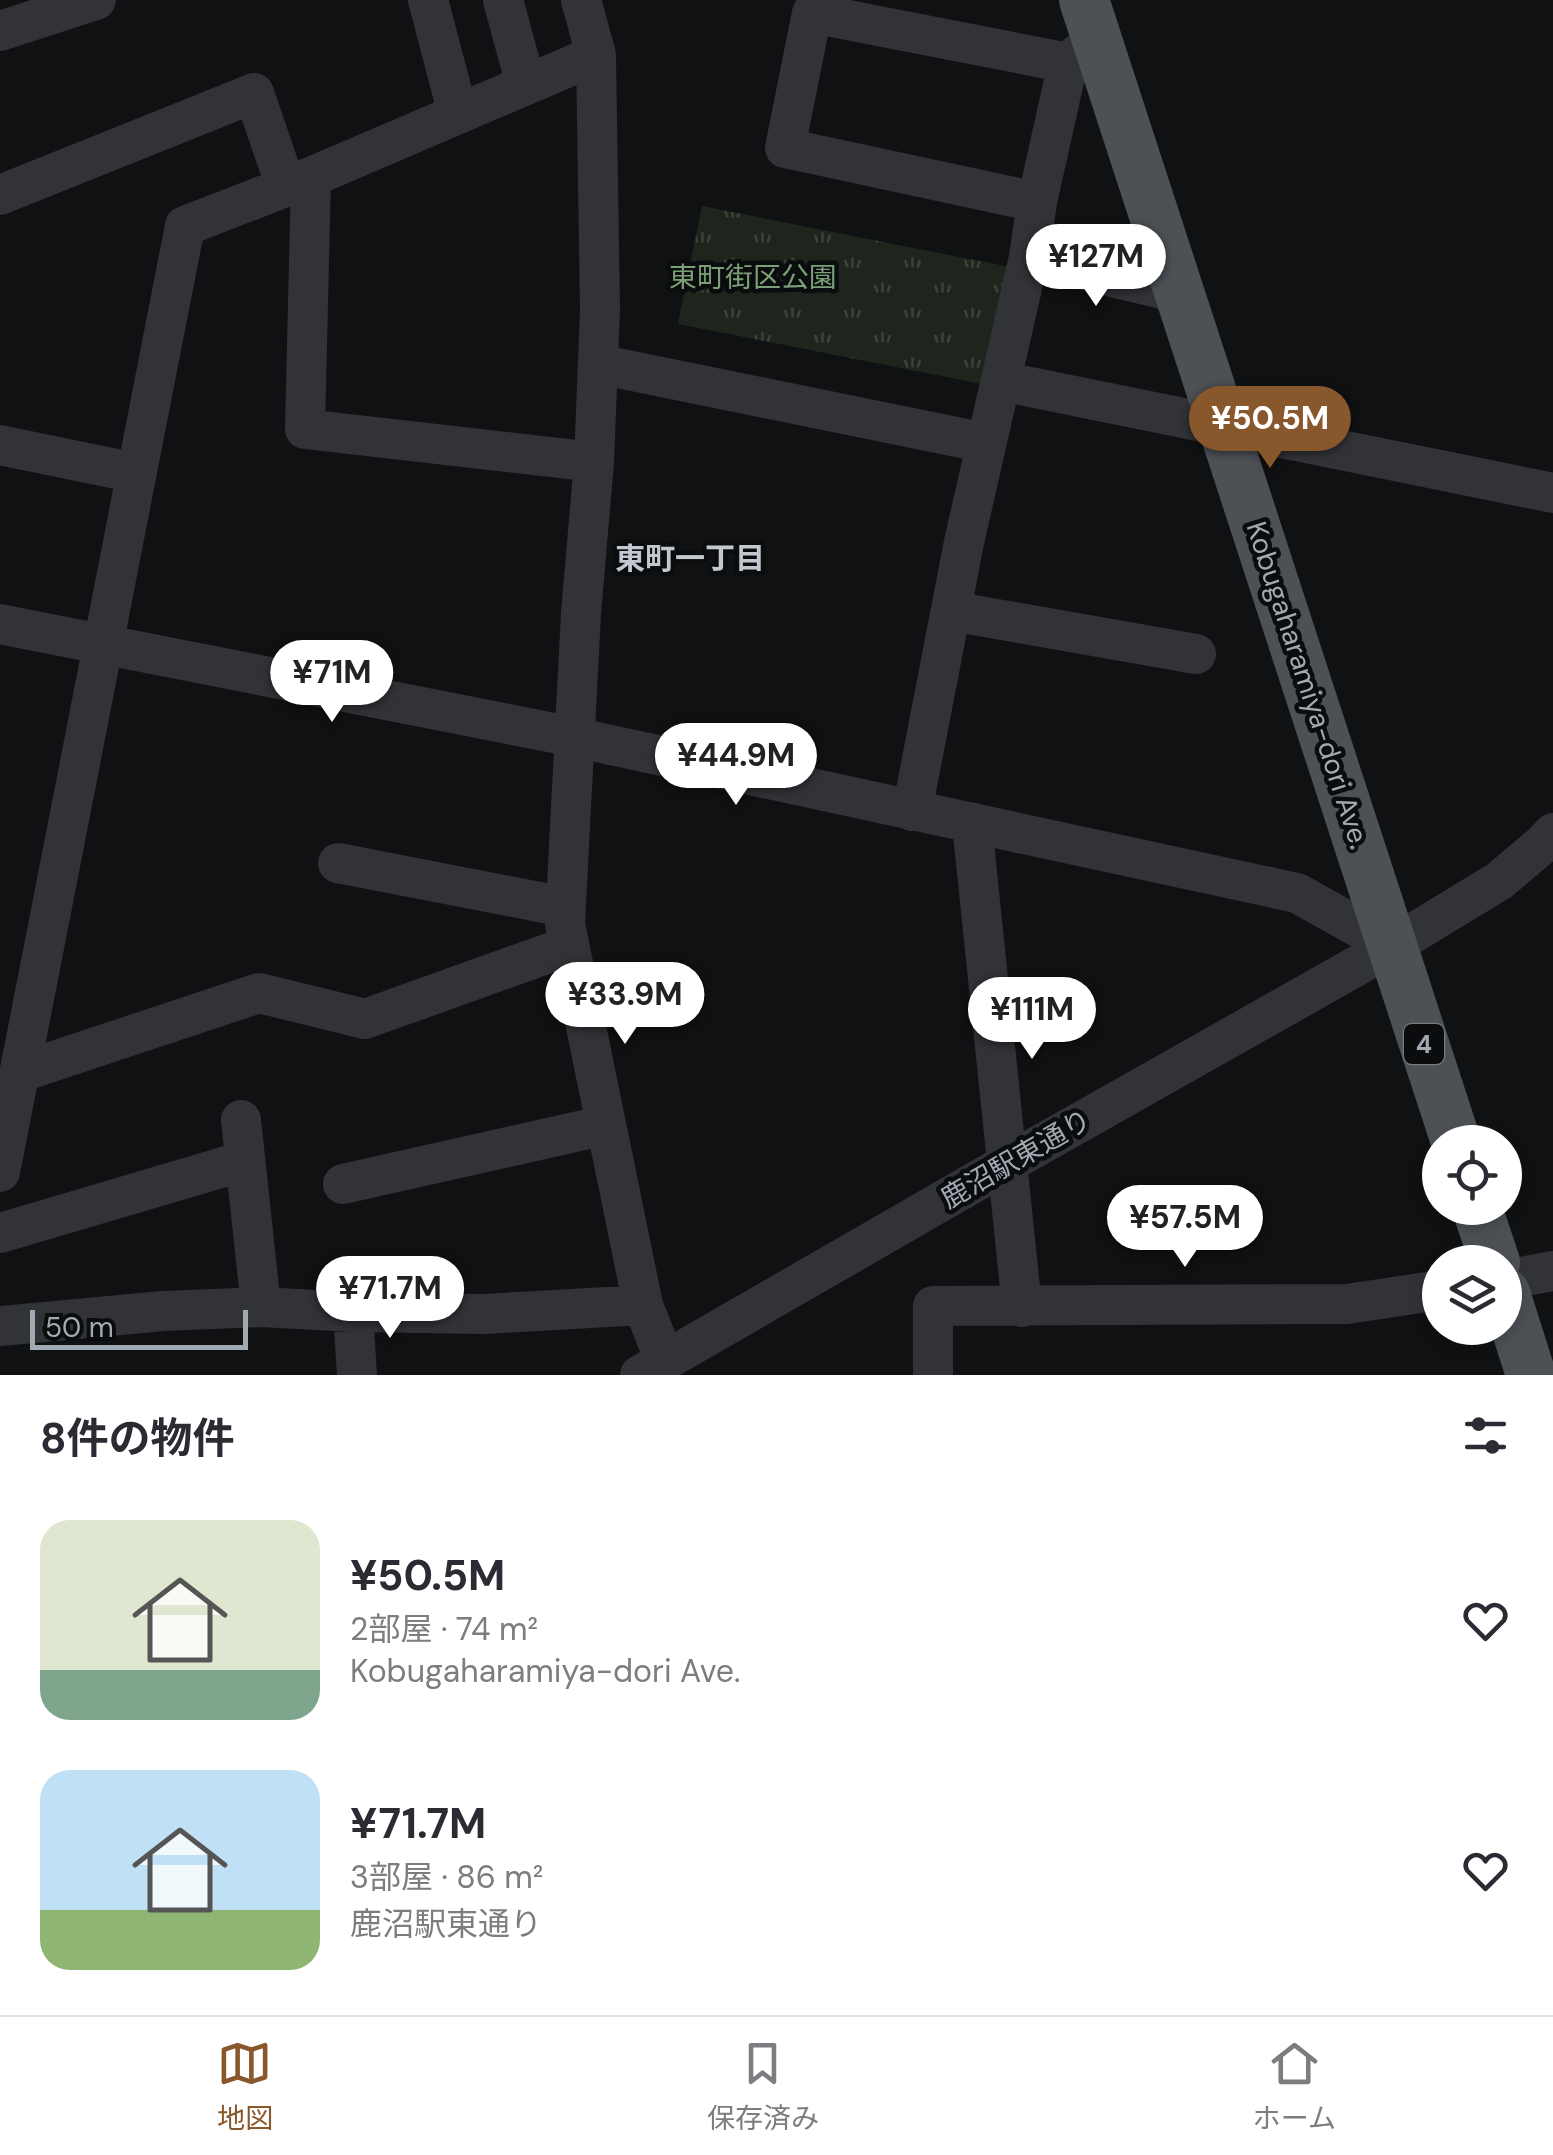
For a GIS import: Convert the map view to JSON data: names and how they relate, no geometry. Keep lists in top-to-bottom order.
{
  "streets": {
    "main road": ["Kobugaharamiya-dori Ave.", "4"],
    "street": ["鹿沼駅東通り"]
  },
  "crossings": [
    ["Kobugaharamiya-dori Ave.", "鹿沼駅東通り"]
  ],
  "districts": ["東町一丁目"],
  "parks": ["東町街区公園"],
  "scale_bar": "50 m",
  "page": {
    "price": [
      "¥127M",
      "¥50.5M",
      "¥71M",
      "¥44.9M",
      "¥33.9M",
      "¥111M",
      "¥57.5M",
      "¥71.7M"
    ],
    "scale": "50 m",
    "heading": "8件の物件",
    "list": [
      {
        "name": "¥50.5M",
        "note": "2部屋 · 74 m² · Kobugaharamiya-dori Ave."
      },
      {
        "name": "¥71.7M",
        "note": "3部屋 · 86 m² · 鹿沼駅東通り"
      }
    ],
    "tabs": ["地図", "保存済み", "ホーム"]
  }
}
